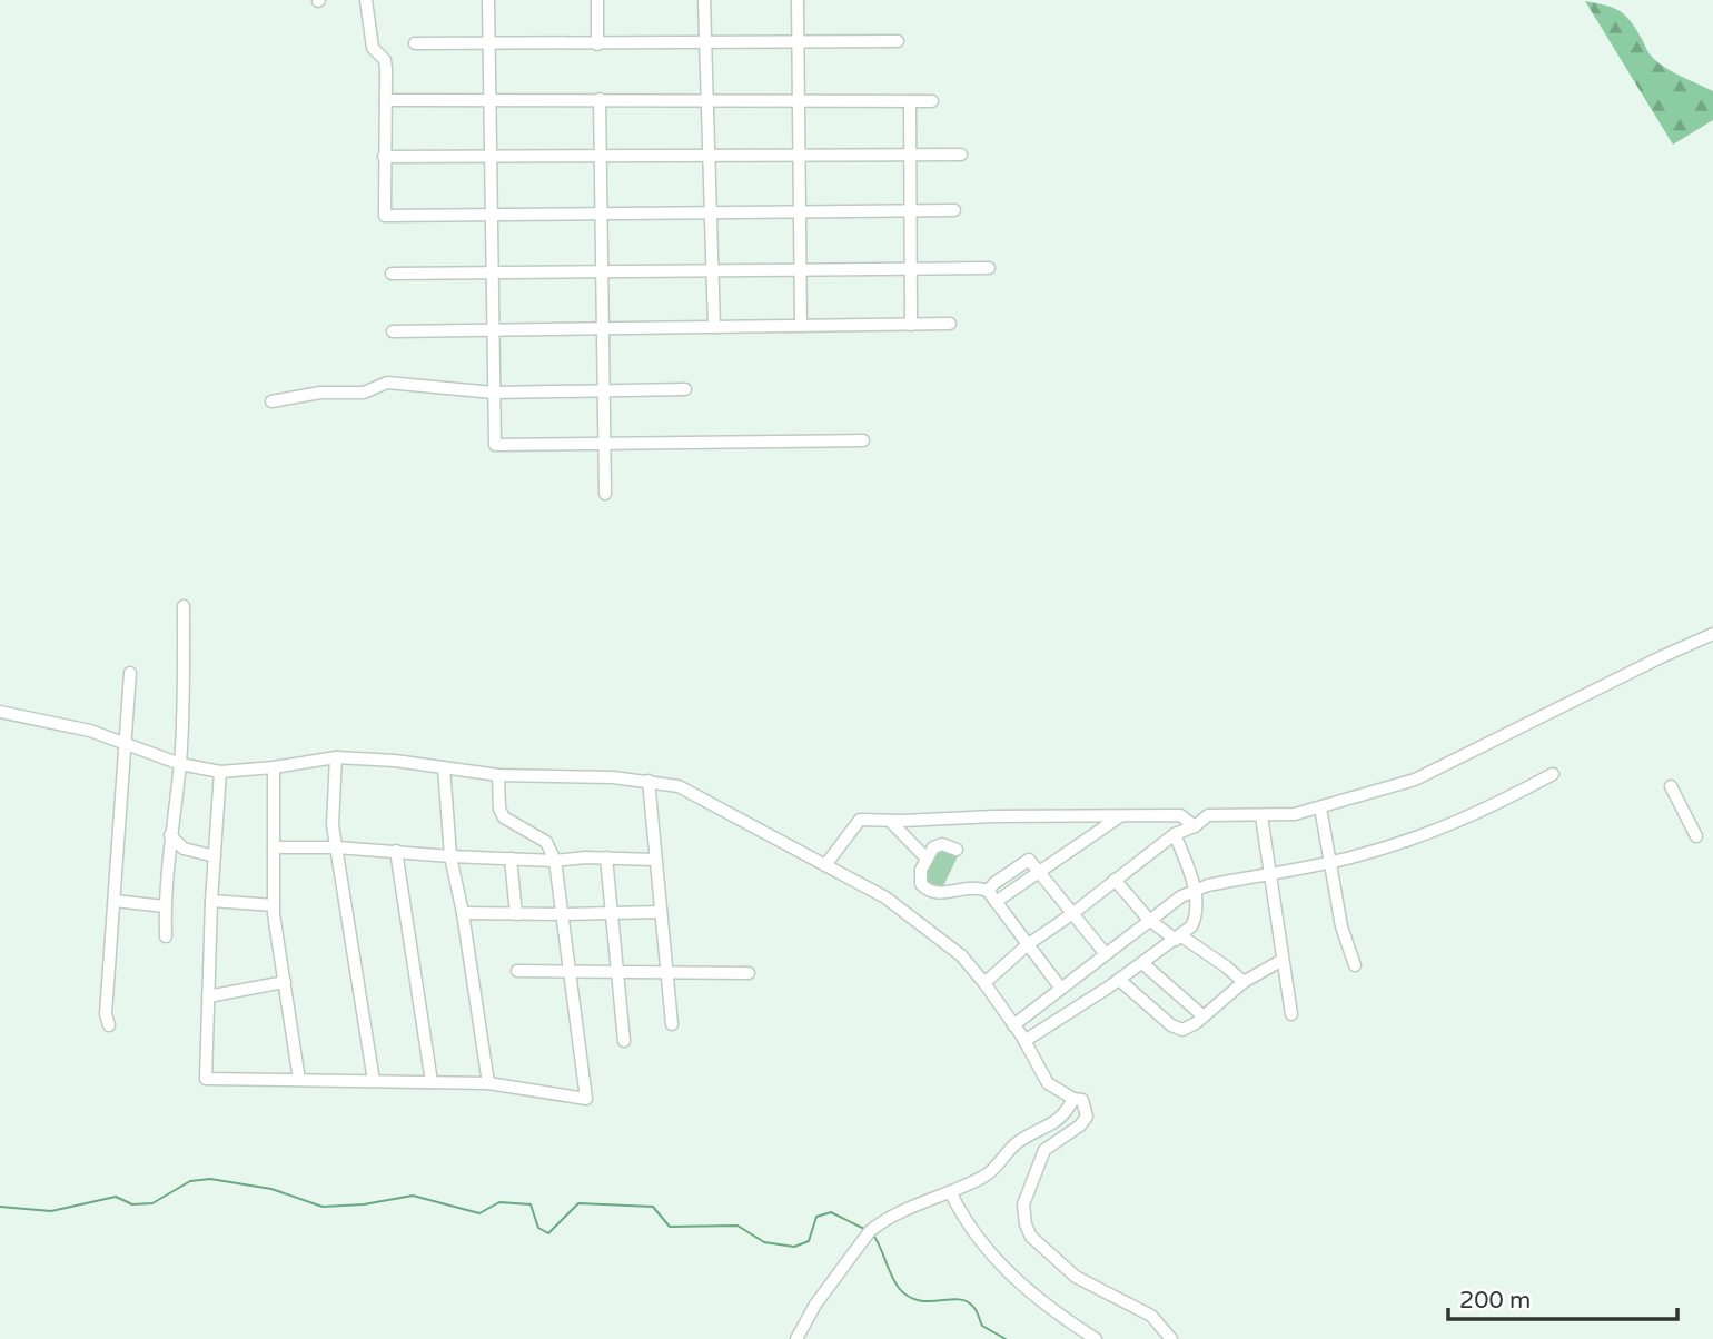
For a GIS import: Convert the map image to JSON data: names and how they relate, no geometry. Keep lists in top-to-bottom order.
{
  "scale_bar": "200 m"
}
